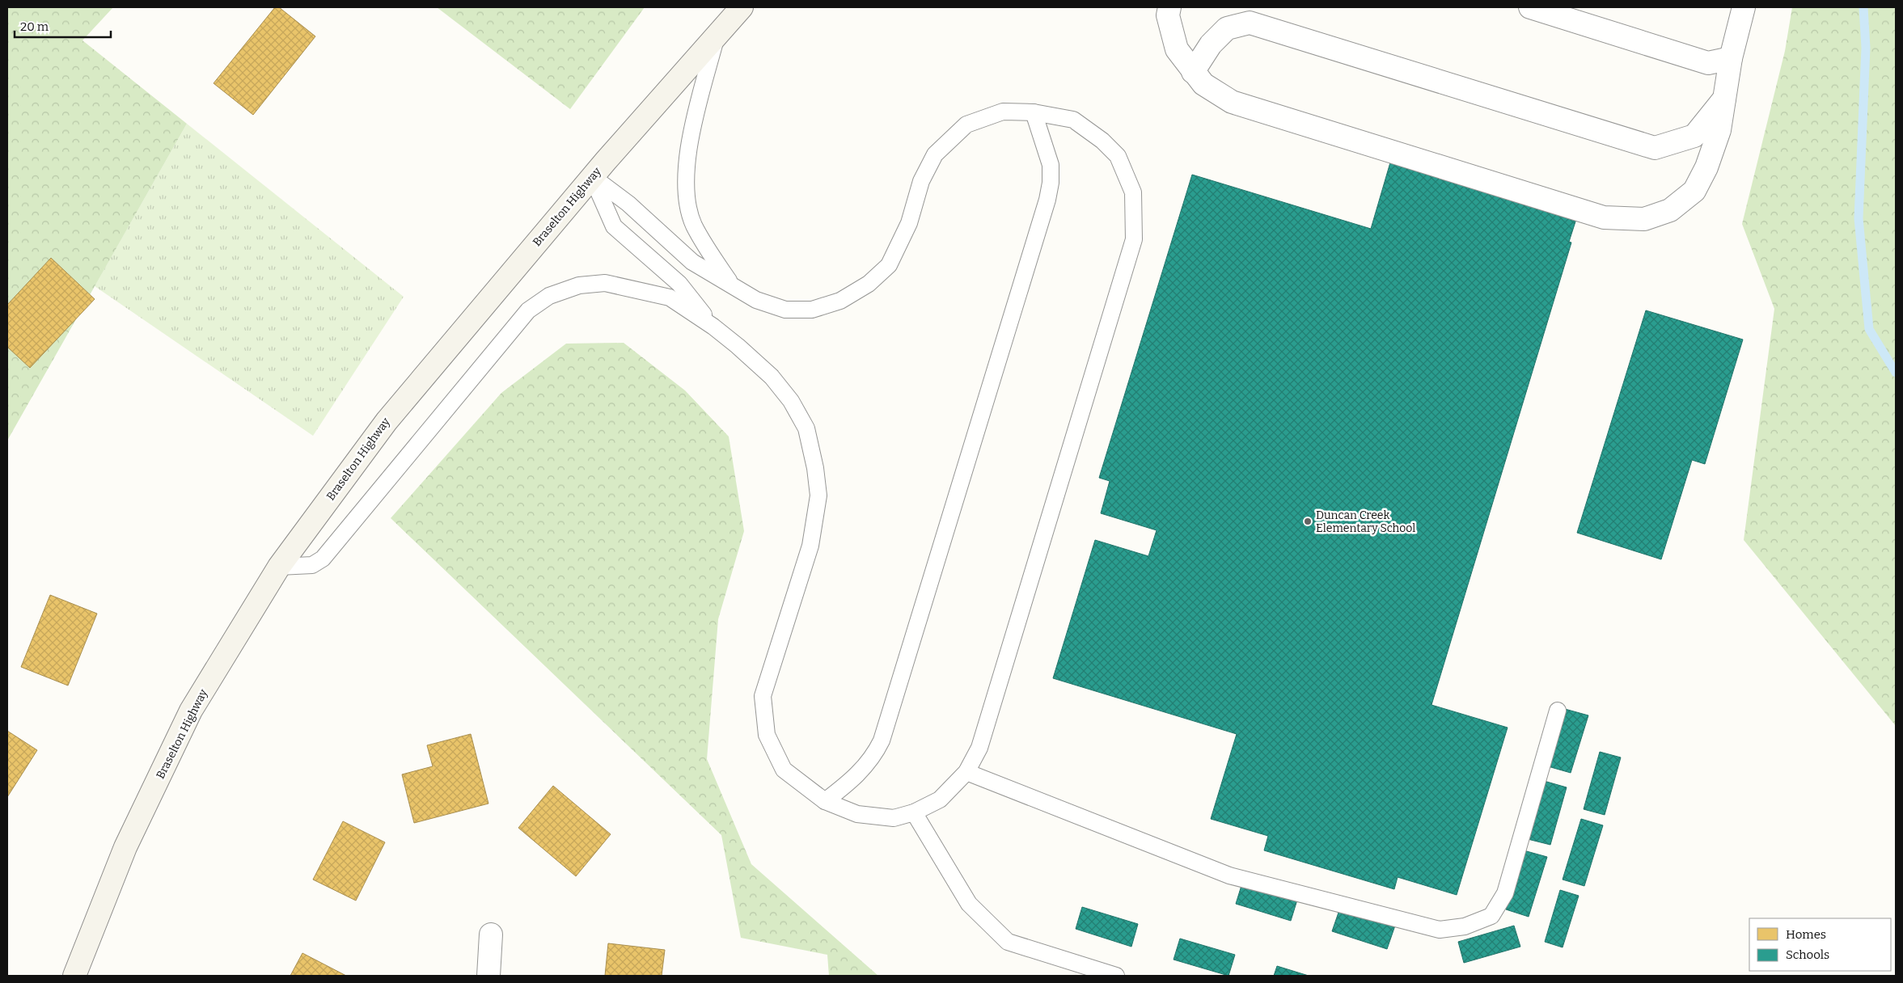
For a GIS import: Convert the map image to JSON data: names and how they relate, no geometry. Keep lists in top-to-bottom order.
{
  "streets": {
    "main road": ["Braselton Highway"]
  },
  "places": ["Duncan Creek Elementary School"],
  "legend": ["Homes", "Schools"],
  "scale_bar": "20 m"
}
